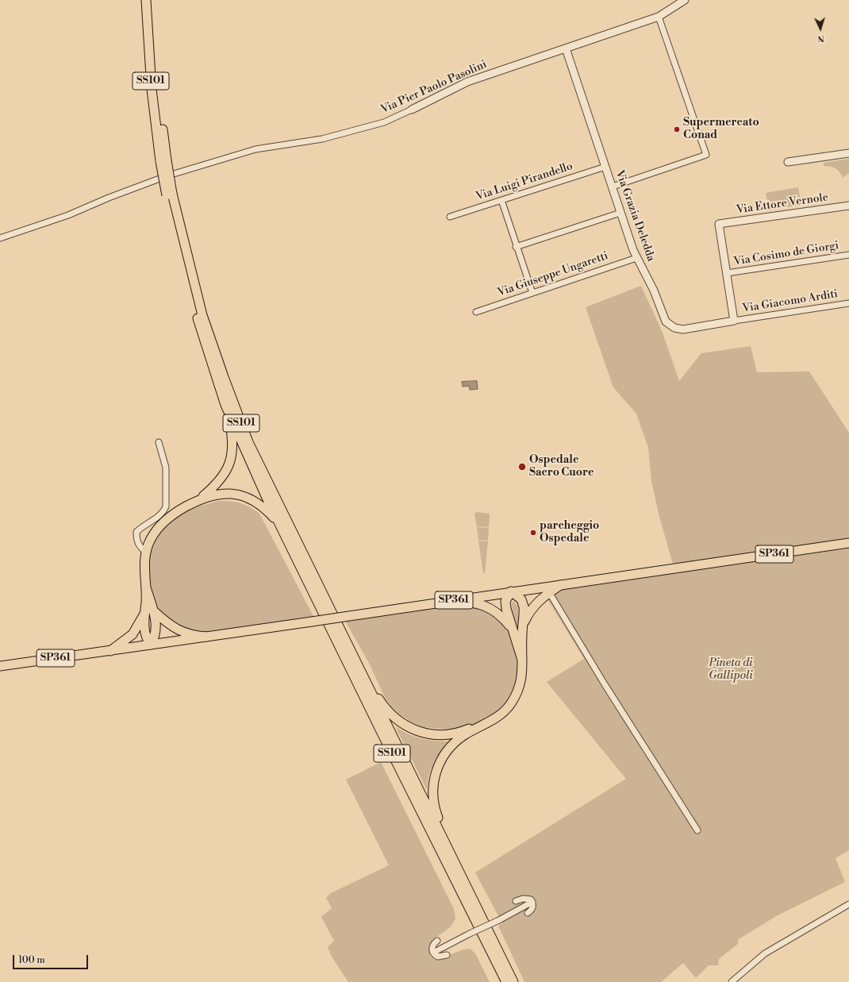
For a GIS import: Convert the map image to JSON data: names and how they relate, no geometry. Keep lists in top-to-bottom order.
{
  "streets": {
    "main road": ["SS101", "SP361"],
    "street": [
      "Via Pier Paolo Pasolini",
      "Via Luigi Pirandello",
      "Via Ettore Vernole",
      "Via Grazia Deledda",
      "Via Cosimo de Giorgi",
      "Via Giuseppe Ungaretti",
      "Via Giacomo Arditi"
    ]
  },
  "crossings": [
    ["Via Pier Paolo Pasolini", "Via Grazia Deledda"],
    ["Via Luigi Pirandello", "Via Grazia Deledda"],
    ["Via Ettore Vernole", "Via Cosimo de Giorgi"],
    ["Via Grazia Deledda", "Via Giuseppe Ungaretti"],
    ["Via Grazia Deledda", "Via Giacomo Arditi"]
  ],
  "parks": ["Pineta di Gallipoli"],
  "places": ["Supermercato Conad", "Ospedale Sacro Cuore", "parcheggio Ospedale"],
  "scale_bar": "100 m",
  "north": "bottom"
}
